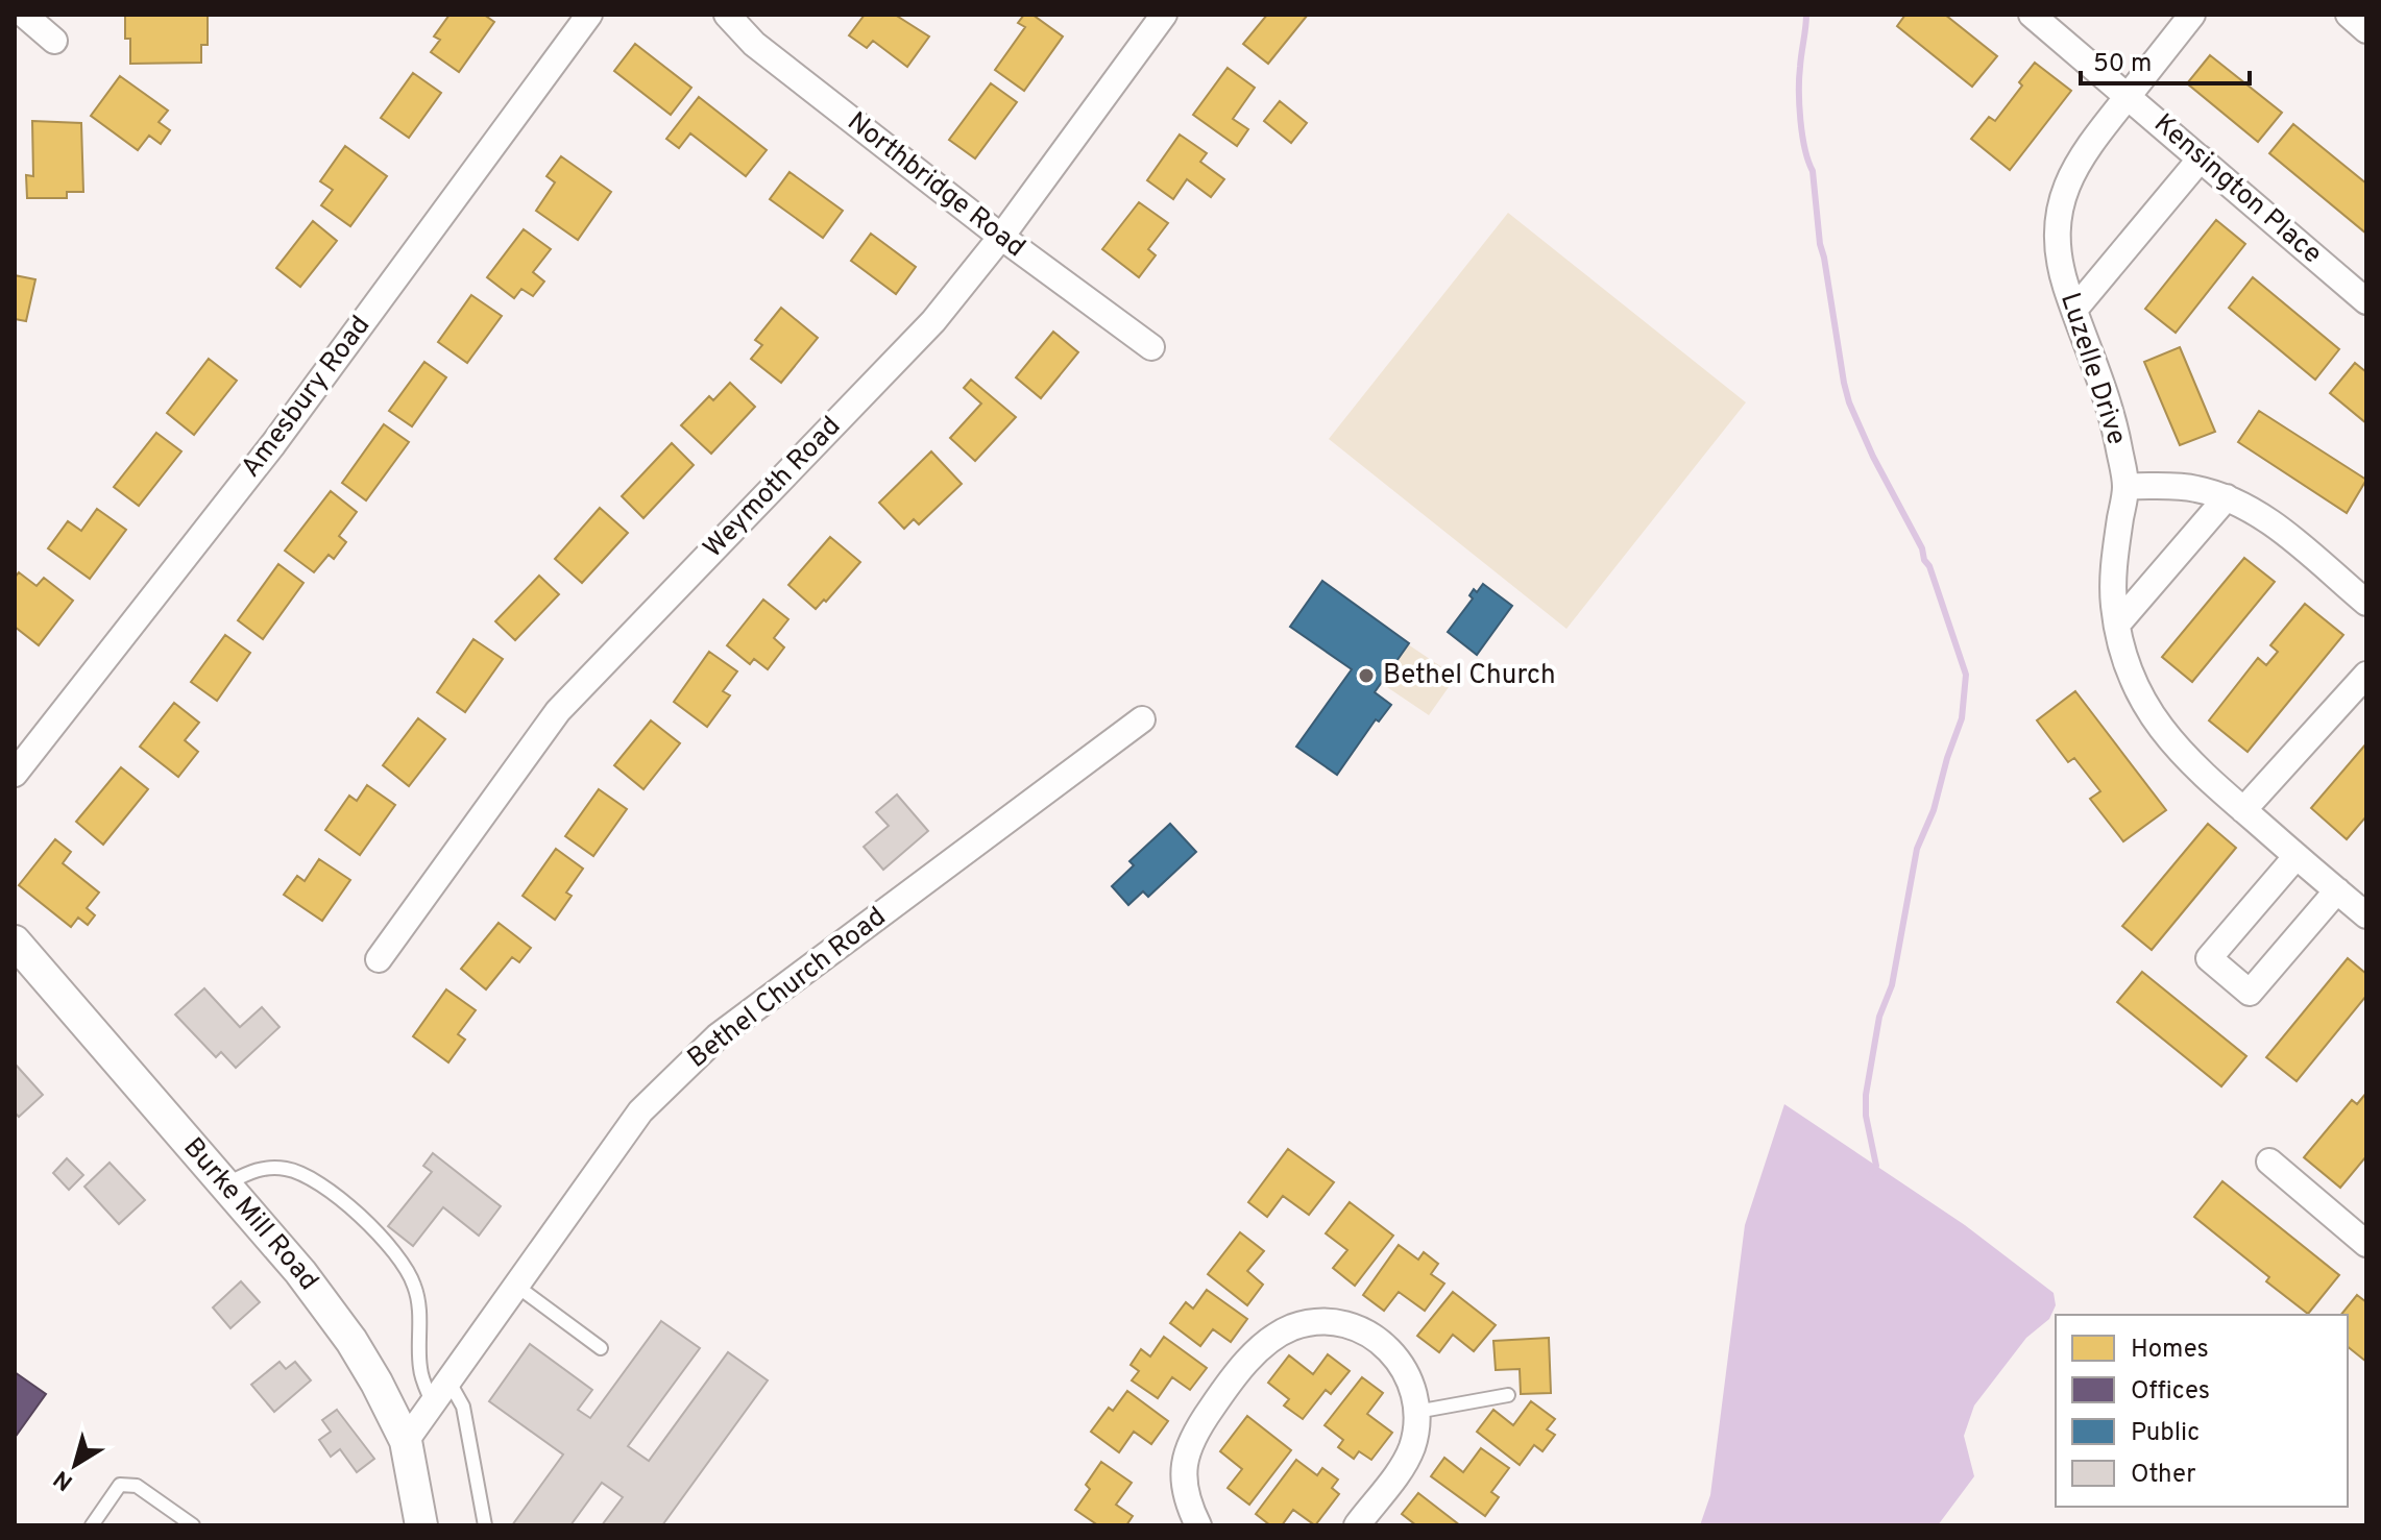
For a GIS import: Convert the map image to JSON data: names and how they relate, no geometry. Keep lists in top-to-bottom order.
{
  "streets": {
    "street": [
      "Northbridge Road",
      "Kensington Place",
      "Luzelle Drive",
      "Amesbury Road",
      "Weymoth Road",
      "Bethel Church Road",
      "Burke Mill Road"
    ]
  },
  "crossings": [
    ["Northbridge Road", "Weymoth Road"],
    ["Kensington Place", "Luzelle Drive"],
    ["Bethel Church Road", "Burke Mill Road"]
  ],
  "places": ["Bethel Church"],
  "legend": [
    "Homes",
    "Offices",
    "Public",
    "Other"
  ],
  "scale_bar": "50 m",
  "north": "bottom left"
}
